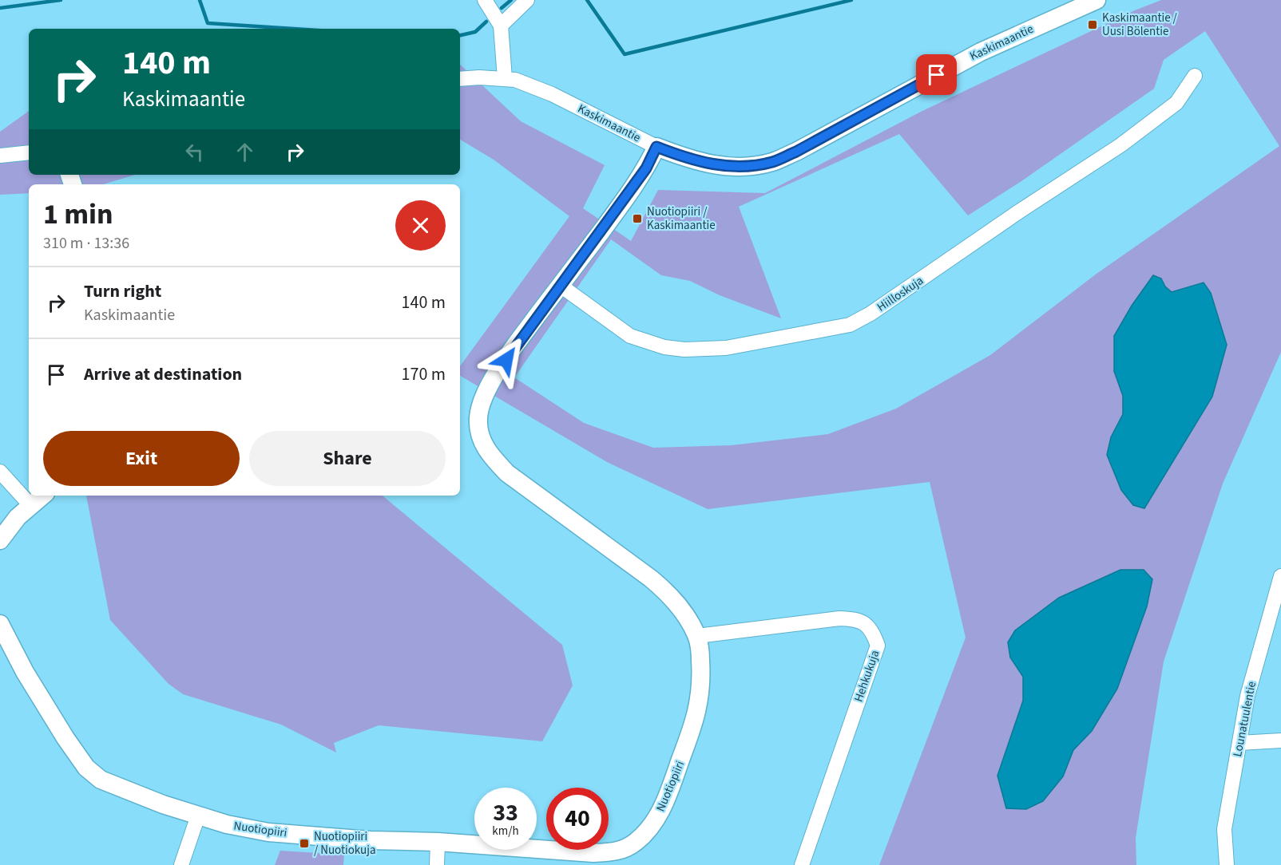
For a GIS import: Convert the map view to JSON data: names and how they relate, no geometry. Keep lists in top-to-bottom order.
{
  "streets": {
    "street": [
      "Kaskimaantie",
      "Hiilloskuja",
      "Hehkukuja",
      "Lounatuulentie",
      "Nuotiopiiri"
    ]
  },
  "crossings": [
    ["Kaskimaantie", "Nuotiopiiri"],
    ["Hiilloskuja", "Nuotiopiiri"],
    ["Hehkukuja", "Nuotiopiiri"]
  ],
  "places": {
    "transit": ["Kaskimaantie / Uusi Bölentie", "Nuotiopiiri / Kaskimaantie", "Nuotiopiiri / Nuotiokuja"]
  },
  "page": {
    "turn": ["140 m", "Kaskimaantie"],
    "heading": ["1 min", "310 m · 13:36"],
    "list": [
      {
        "name": "Turn right",
        "note": "Kaskimaantie",
        "value": "140 m"
      },
      {
        "name": "Arrive at destination",
        "value": "170 m"
      }
    ],
    "buttons": ["Exit", "Share"],
    "speed": "33 km/h",
    "limit": "40"
  }
}
